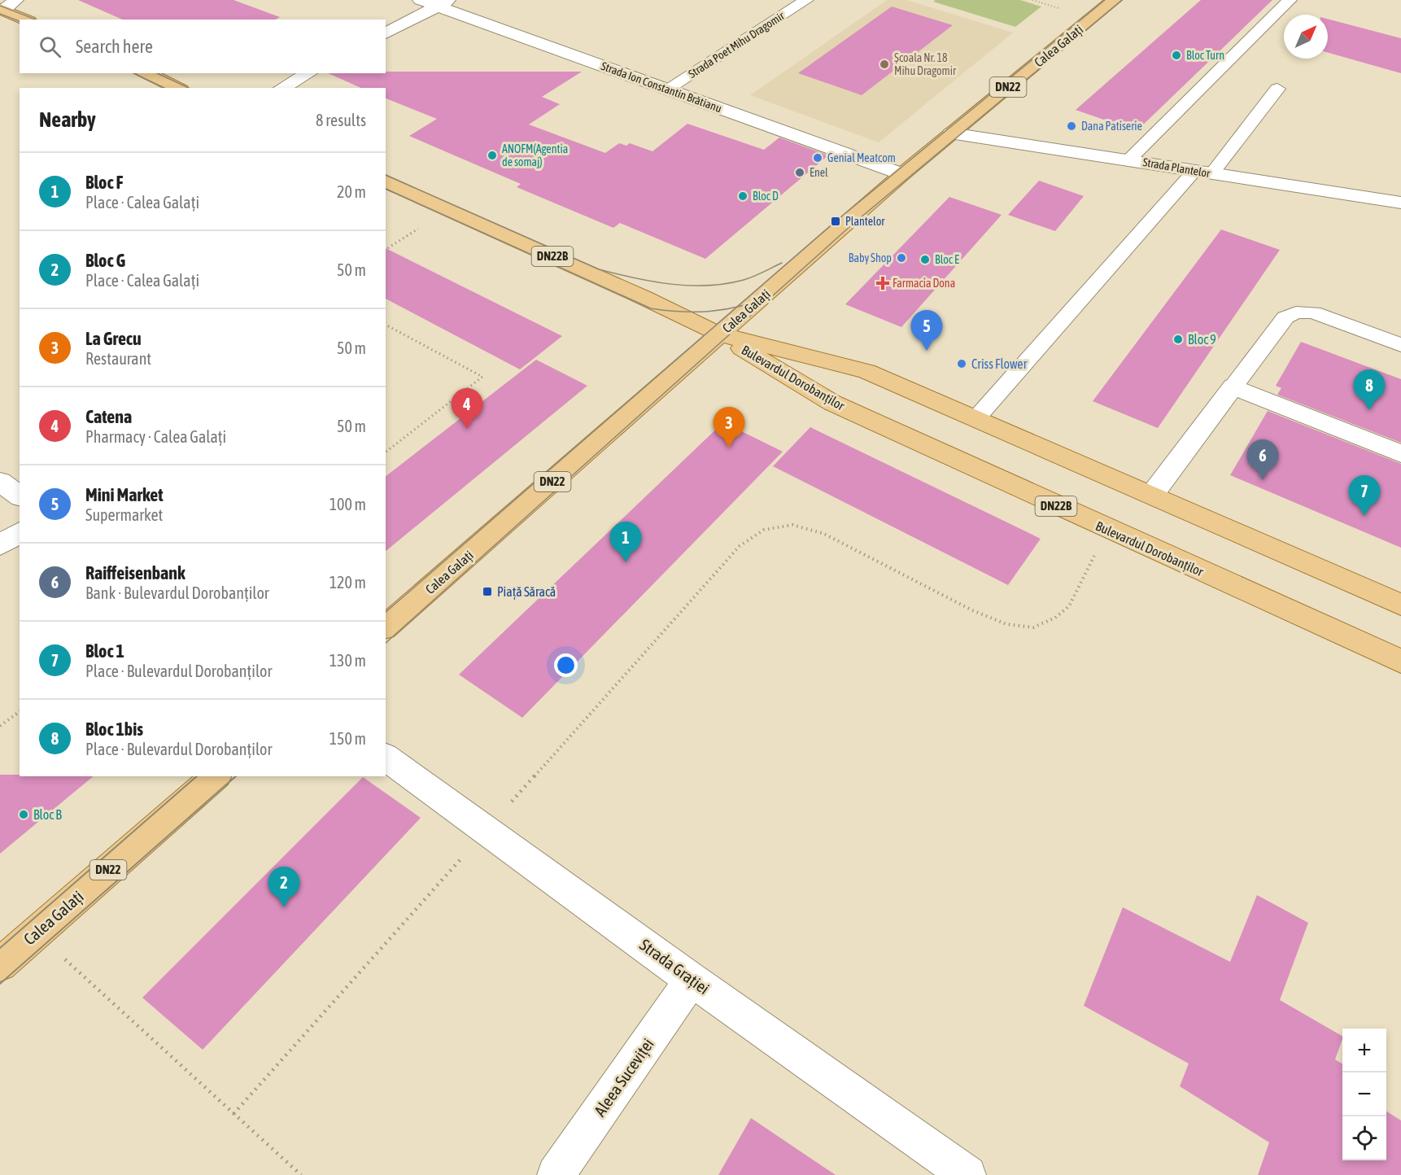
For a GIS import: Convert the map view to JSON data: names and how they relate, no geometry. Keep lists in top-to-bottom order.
{
  "streets": {
    "main road": [
      "Calea Galați",
      "DN22",
      "DN22B",
      "Bulevardul Dorobanților"
    ],
    "street": [
      "Strada Ion Constantin Brătianu",
      "Strada Plantelor",
      "Strada Grației",
      "Aleea Suceviței"
    ],
    "lane": ["Strada Poet Mihu Dragomir"]
  },
  "crossings": [
    ["Strada Poet Mihu Dragomir", "Strada Ion Constantin Brătianu"],
    ["Calea Galați", "Strada Ion Constantin Brătianu"],
    ["Calea Galați", "Strada Plantelor"],
    ["Calea Galați", "Bulevardul Dorobanților"],
    ["Strada Grației", "Aleea Suceviței"]
  ],
  "places": {
    "other": [
      "Bloc Turn",
      "Școala Nr. 18 Mihu Dragomir",
      "Dana Patiserie",
      "ANOFM(Agentia de somaj)",
      "Genial Meatcom",
      "Enel",
      "Bloc D",
      "Baby Shop",
      "Bloc E",
      "Bloc 9",
      "Criss Flower",
      "Bloc B"
    ],
    "transit": ["Plantelor", "Piață Săracă"],
    "health": ["Farmacia Dona"]
  },
  "north": "top right",
  "page": {
    "search": "Search here",
    "heading": ["Nearby", "8 results"],
    "list": [
      {
        "mark": "1",
        "name": "Bloc F",
        "note": "Place · Calea Galați",
        "value": "20 m"
      },
      {
        "mark": "2",
        "name": "Bloc G",
        "note": "Place · Calea Galați",
        "value": "50 m"
      },
      {
        "mark": "3",
        "name": "La Grecu",
        "note": "Restaurant",
        "value": "50 m"
      },
      {
        "mark": "4",
        "name": "Catena",
        "note": "Pharmacy · Calea Galați",
        "value": "50 m"
      },
      {
        "mark": "5",
        "name": "Mini Market",
        "note": "Supermarket",
        "value": "100 m"
      },
      {
        "mark": "6",
        "name": "Raiffeisenbank",
        "note": "Bank · Bulevardul Dorobanților",
        "value": "120 m"
      },
      {
        "mark": "7",
        "name": "Bloc 1",
        "note": "Place · Bulevardul Dorobanților",
        "value": "130 m"
      },
      {
        "mark": "8",
        "name": "Bloc 1bis",
        "note": "Place · Bulevardul Dorobanților",
        "value": "150 m"
      }
    ],
    "pins": [
      "5",
      "8",
      "4",
      "3",
      "6",
      "7",
      "1",
      "2"
    ],
    "map_buttons": ["+", "−"]
  }
}
